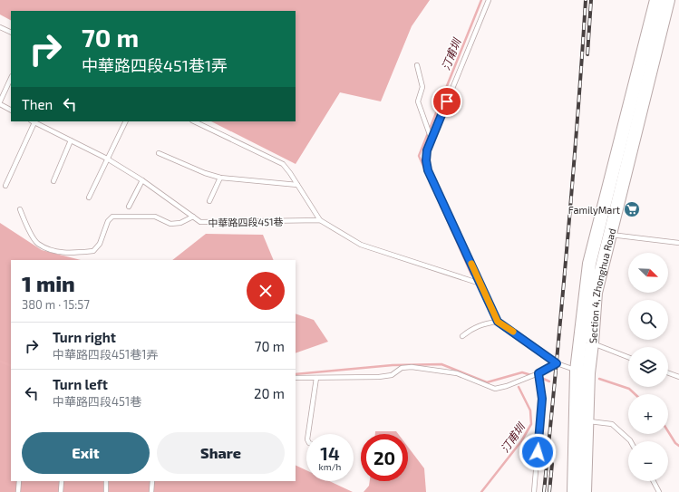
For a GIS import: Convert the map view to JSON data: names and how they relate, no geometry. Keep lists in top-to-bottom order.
{
  "streets": {
    "main road": ["Section 4, Zhonghua Road"],
    "lane": ["中華路四段451巷"]
  },
  "water": ["汀甫圳"],
  "places": {
    "supermarket": ["FamilyMart"]
  },
  "north": "bottom right",
  "page": {
    "turn": ["70 m", "中華路四段451巷1弄"],
    "then": "Then",
    "map_buttons": ["+", "−"],
    "heading": ["1 min", "380 m · 15:57"],
    "list": [
      {
        "name": "Turn right",
        "note": "中華路四段451巷1弄",
        "value": "70 m"
      },
      {
        "name": "Turn left",
        "note": "中華路四段451巷",
        "value": "20 m"
      }
    ],
    "buttons": ["Exit", "Share"],
    "speed": "14 km/h",
    "limit": "20"
  }
}
